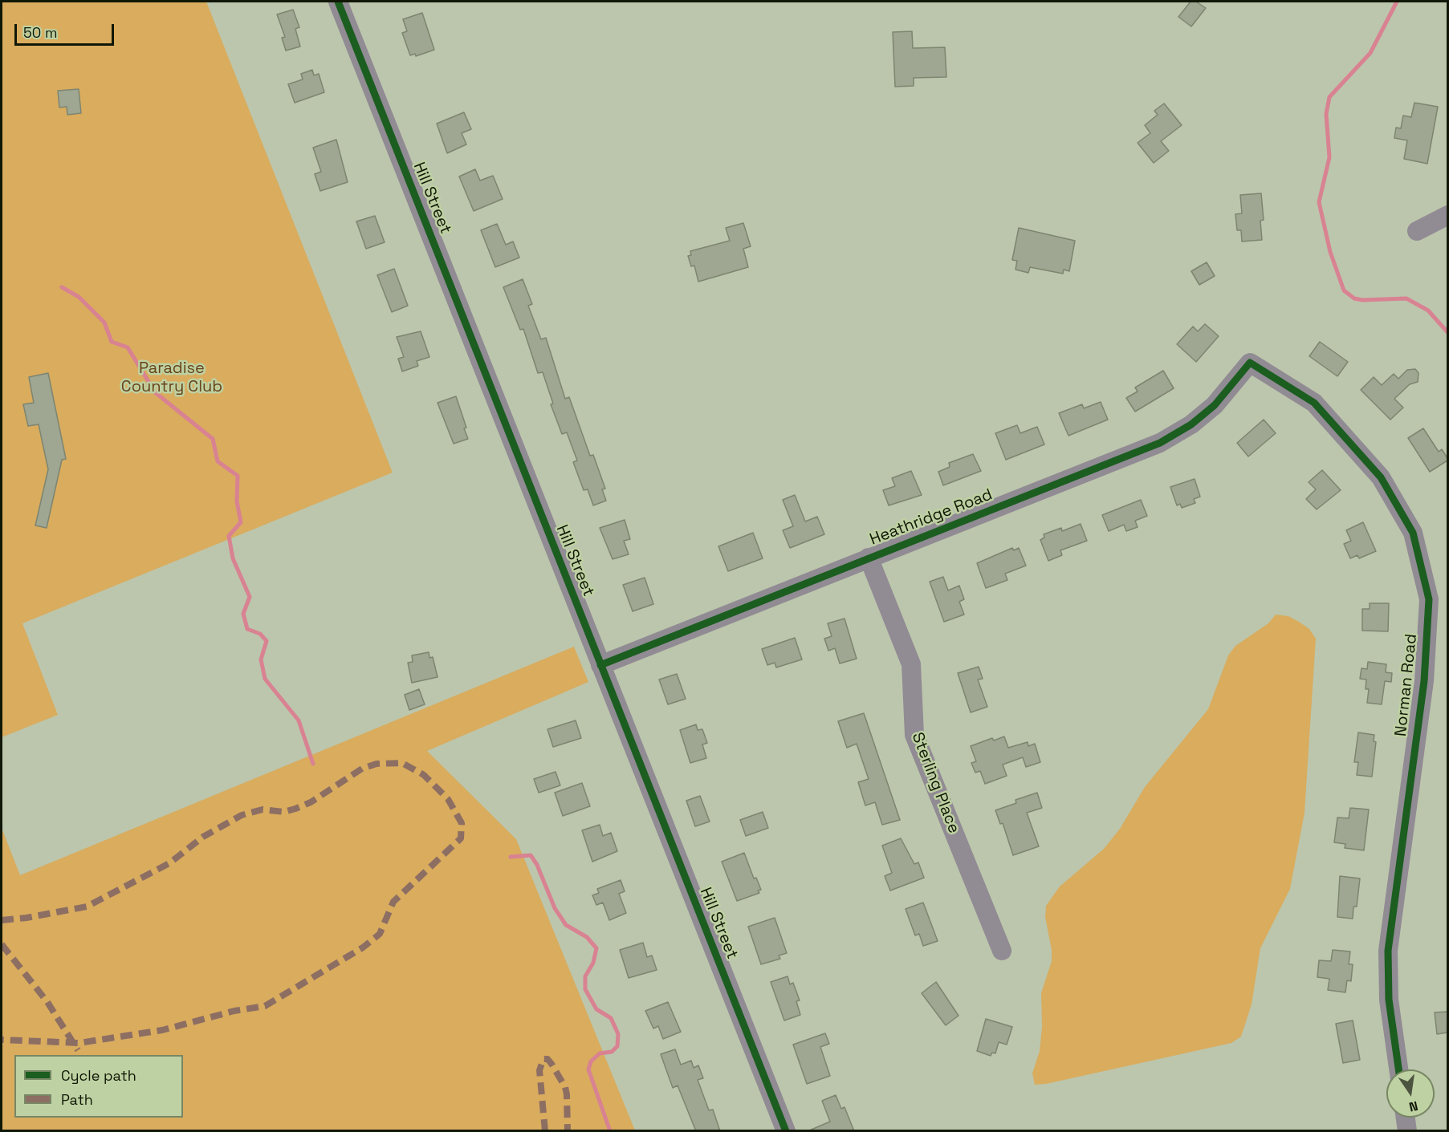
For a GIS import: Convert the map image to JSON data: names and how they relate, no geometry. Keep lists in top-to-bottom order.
{
  "streets": {
    "street": [
      "Hill Street",
      "Heathridge Road",
      "Norman Road",
      "Sterling Place"
    ]
  },
  "crossings": [
    ["Hill Street", "Heathridge Road"],
    ["Heathridge Road", "Norman Road"],
    ["Heathridge Road", "Sterling Place"]
  ],
  "parks": ["Paradise Country Club"],
  "legend": ["Cycle path", "Path"],
  "scale_bar": "50 m",
  "north": "bottom"
}
